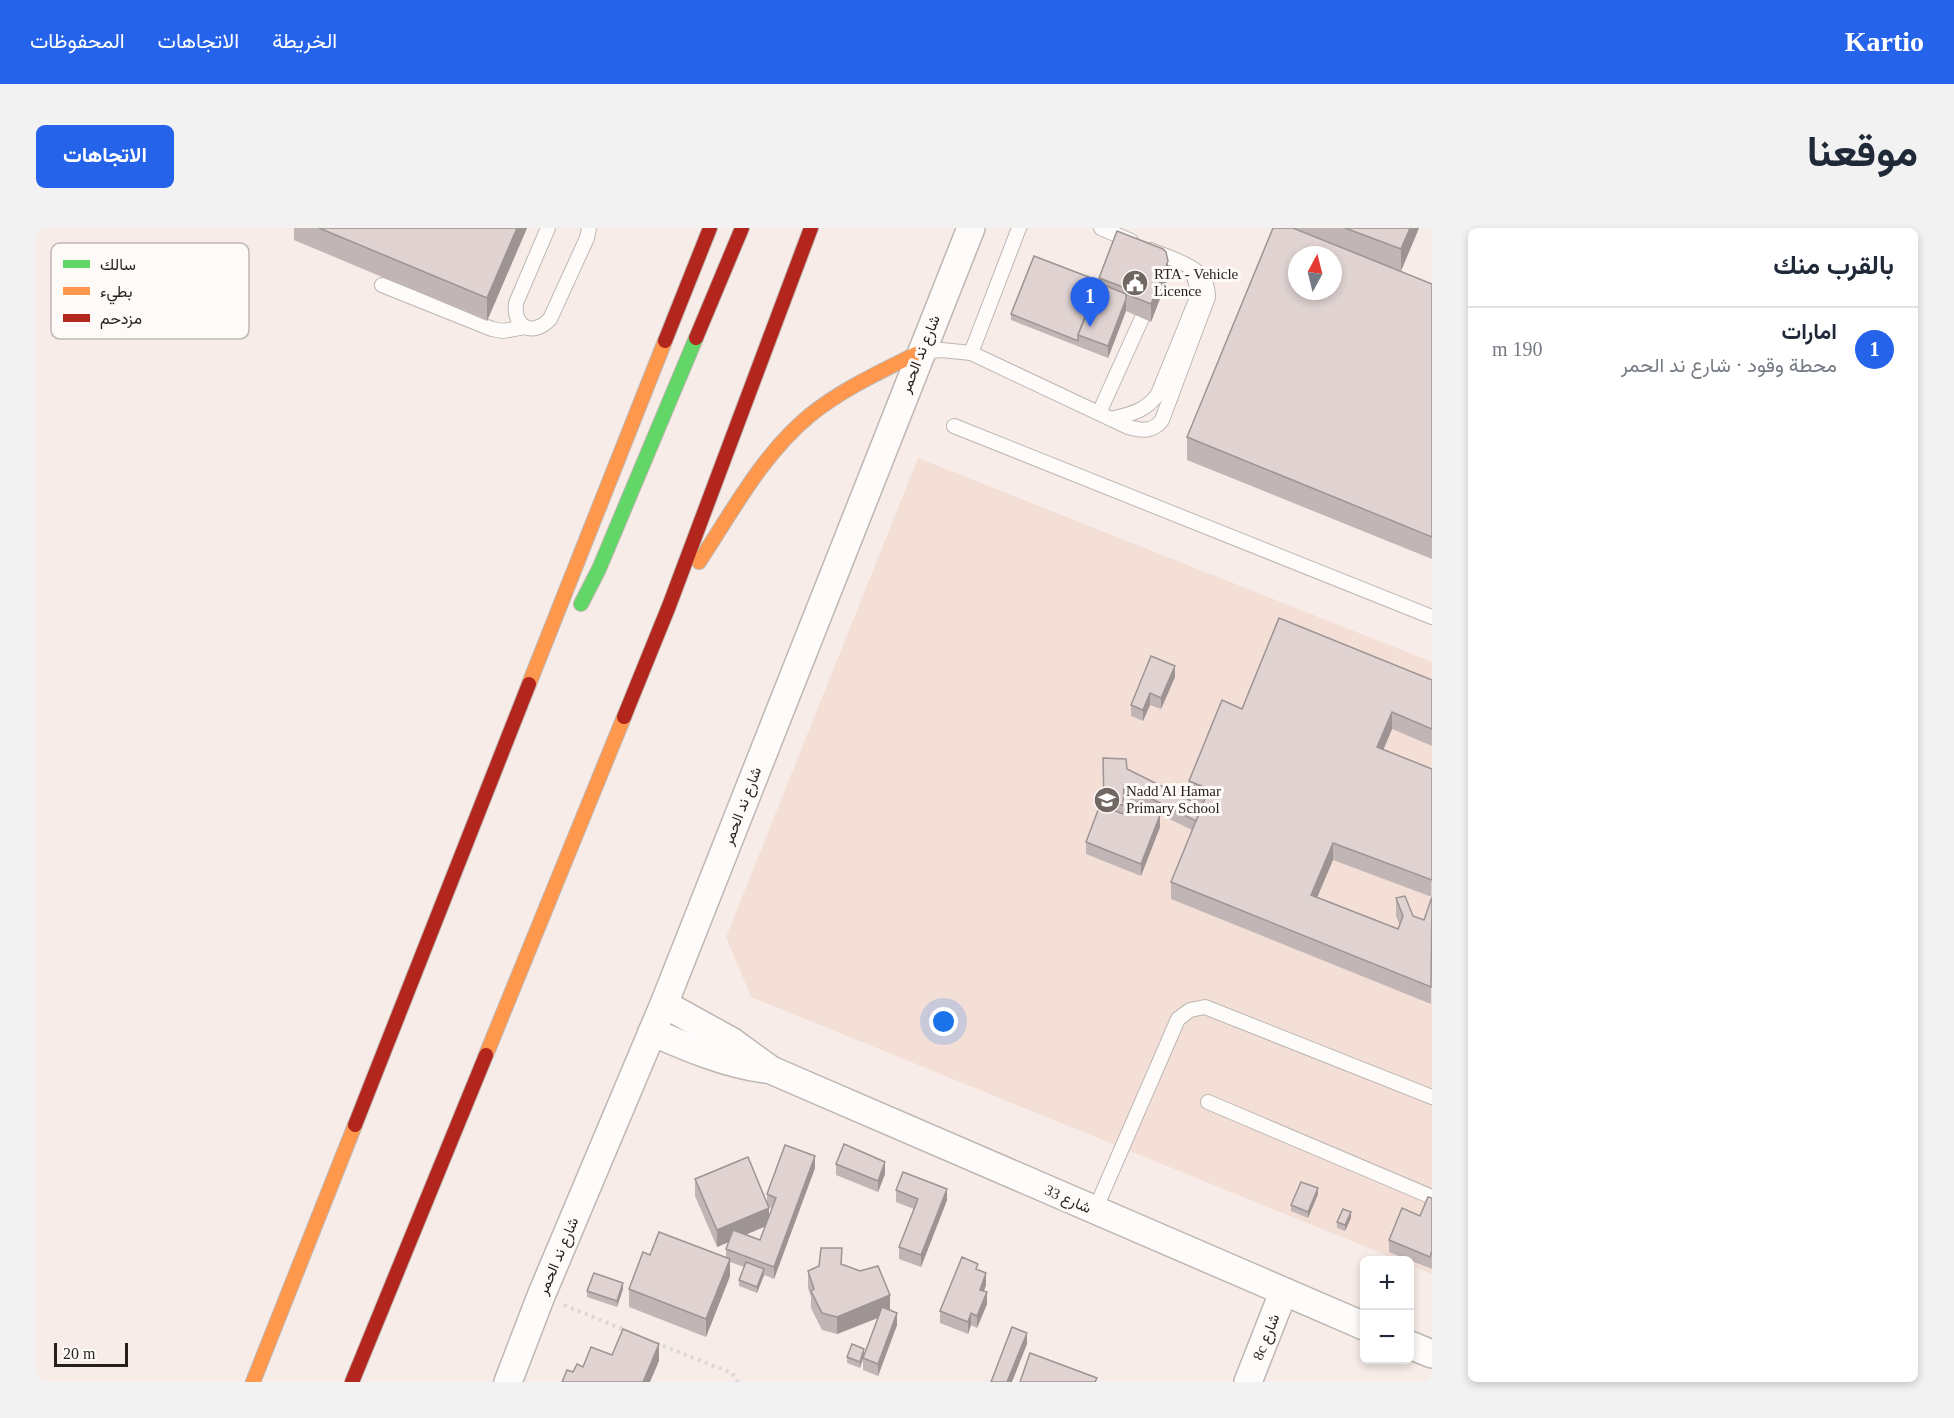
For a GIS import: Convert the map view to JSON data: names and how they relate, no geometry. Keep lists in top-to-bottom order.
{
  "streets": {
    "street": ["شارع ند الحمر", "شارع 33", "8c شارع"]
  },
  "crossings": [
    ["شارع ند الحمر", "شارع 33"],
    ["شارع 33", "8c شارع"]
  ],
  "places": {
    "public building": ["RTA - Vehicle Licence"],
    "school or university": ["Nadd Al Hamar Primary School"]
  },
  "legend": ["سالك", "بطيء", "مزدحم"],
  "scale_bar": "20 m",
  "north": "top",
  "page": {
    "header": "Kartio",
    "nav": ["الخريطة", "الاتجاهات", "المحفوظات"],
    "title": "موقعنا",
    "buttons": "الاتجاهات",
    "heading": "بالقرب منك",
    "pins": "1",
    "list": [
      {
        "mark": "1",
        "name": "امارات",
        "note": "محطة وقود · شارع ند الحمر",
        "value": "190 m"
      }
    ],
    "map_buttons": ["+", "−"],
    "scale": "20 m"
  }
}
